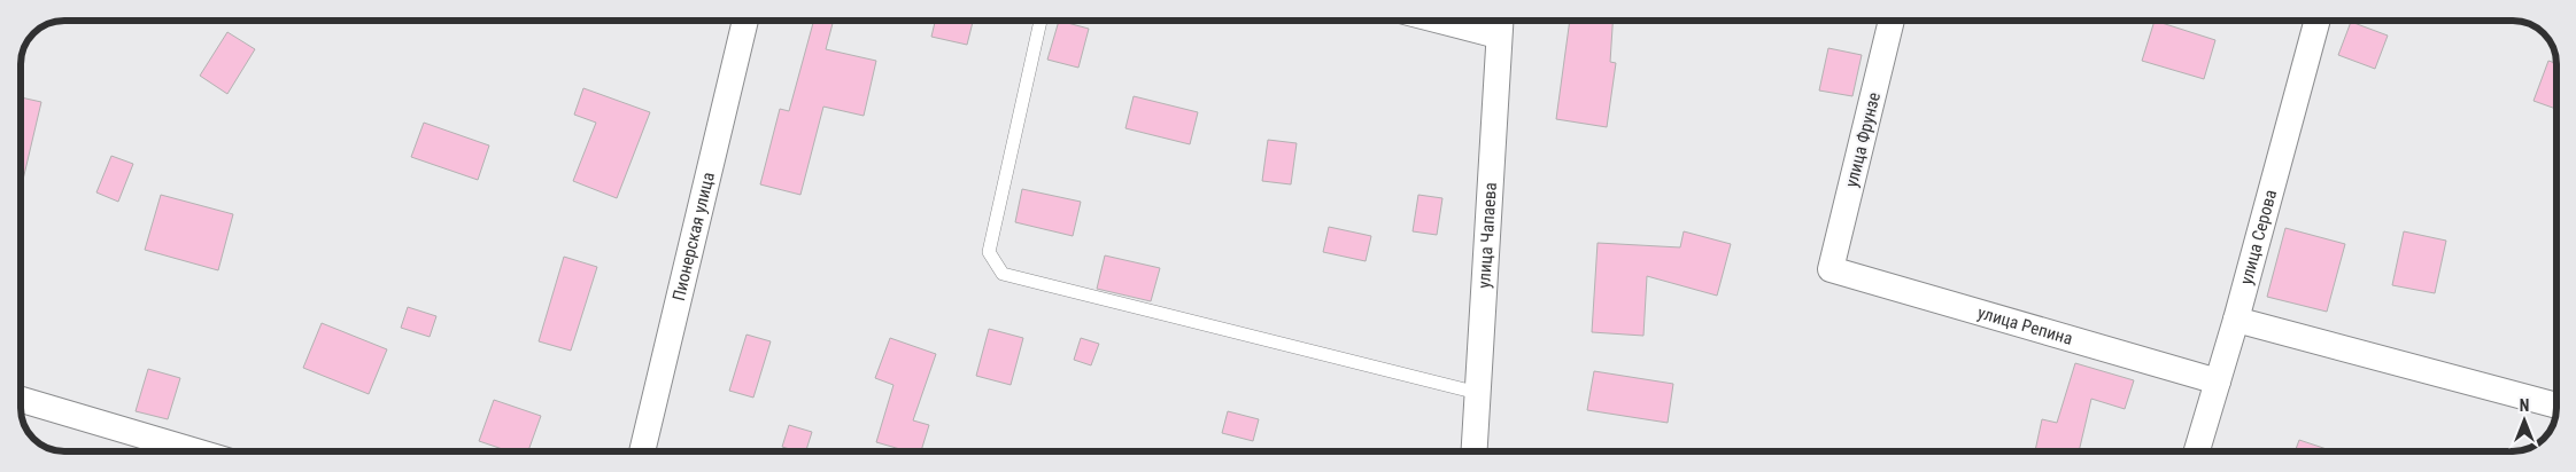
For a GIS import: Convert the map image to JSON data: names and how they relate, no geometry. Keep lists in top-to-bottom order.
{
  "streets": {
    "street": [
      "улица Фрунзе",
      "Пионерская улица",
      "улица Чапаева",
      "улица Серова",
      "улица Репина"
    ]
  },
  "crossings": [
    ["улица Фрунзе", "улица Репина"],
    ["улица Серова", "улица Репина"]
  ],
  "north": "top"
}
